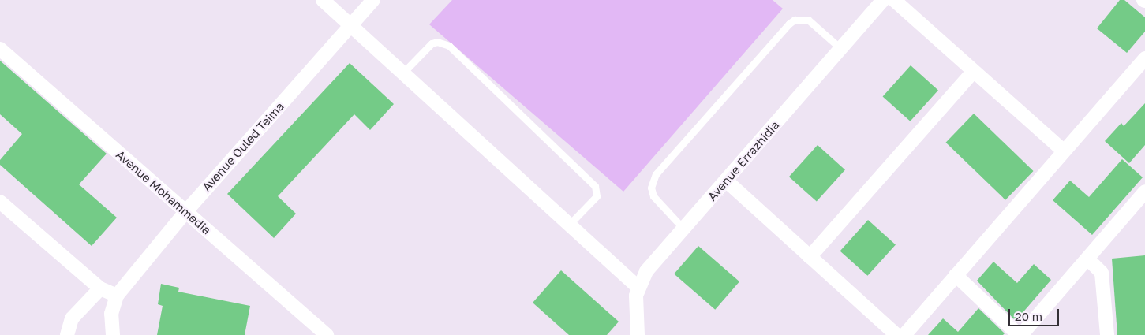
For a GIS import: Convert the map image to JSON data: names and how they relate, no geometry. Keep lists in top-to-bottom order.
{
  "streets": {
    "street": ["Avenue Ouled Teima", "Avenue Errazhidia", "Avenue Mohammedia"]
  },
  "crossings": [
    ["Avenue Ouled Teima", "Avenue Mohammedia"]
  ],
  "scale_bar": "20 m"
}
